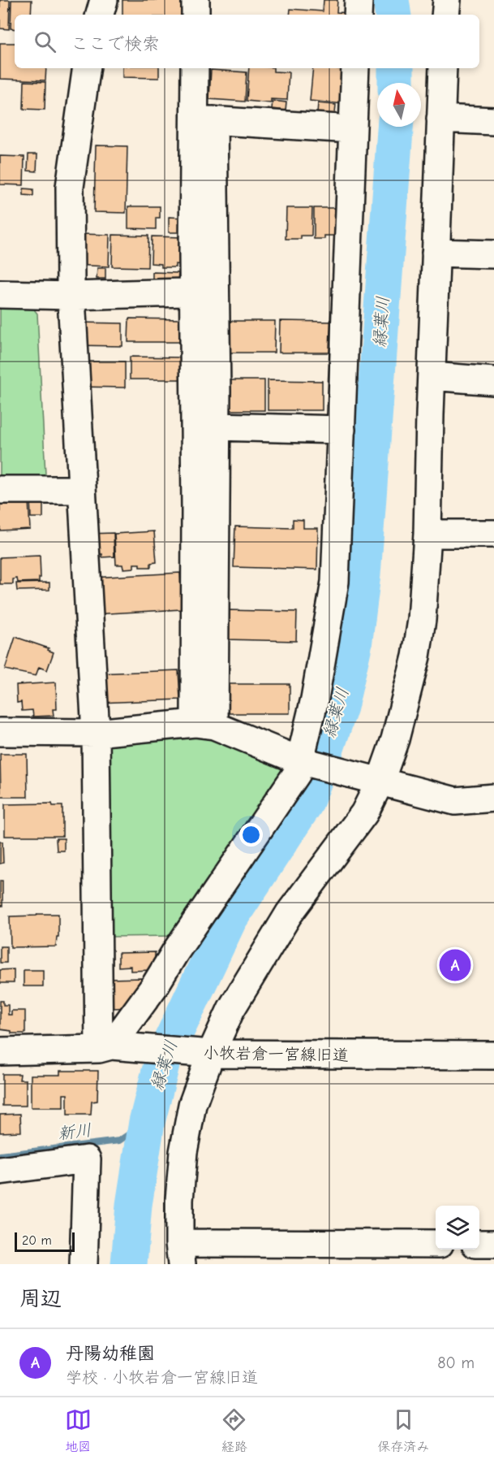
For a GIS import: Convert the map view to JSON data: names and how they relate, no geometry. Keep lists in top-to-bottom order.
{
  "streets": {
    "street": ["小牧岩倉一宮線旧道"]
  },
  "water": ["縁葉川", "新川"],
  "scale_bar": "20 m",
  "north": "top",
  "page": {
    "search": "ここで検索",
    "pins": "A",
    "scale": "20 m",
    "heading": "周辺",
    "list": [
      {
        "mark": "A",
        "name": "丹陽幼稚園",
        "note": "学校 · 小牧岩倉一宮線旧道",
        "value": "80 m"
      }
    ],
    "nav": ["地図", "経路", "保存済み"]
  }
}
